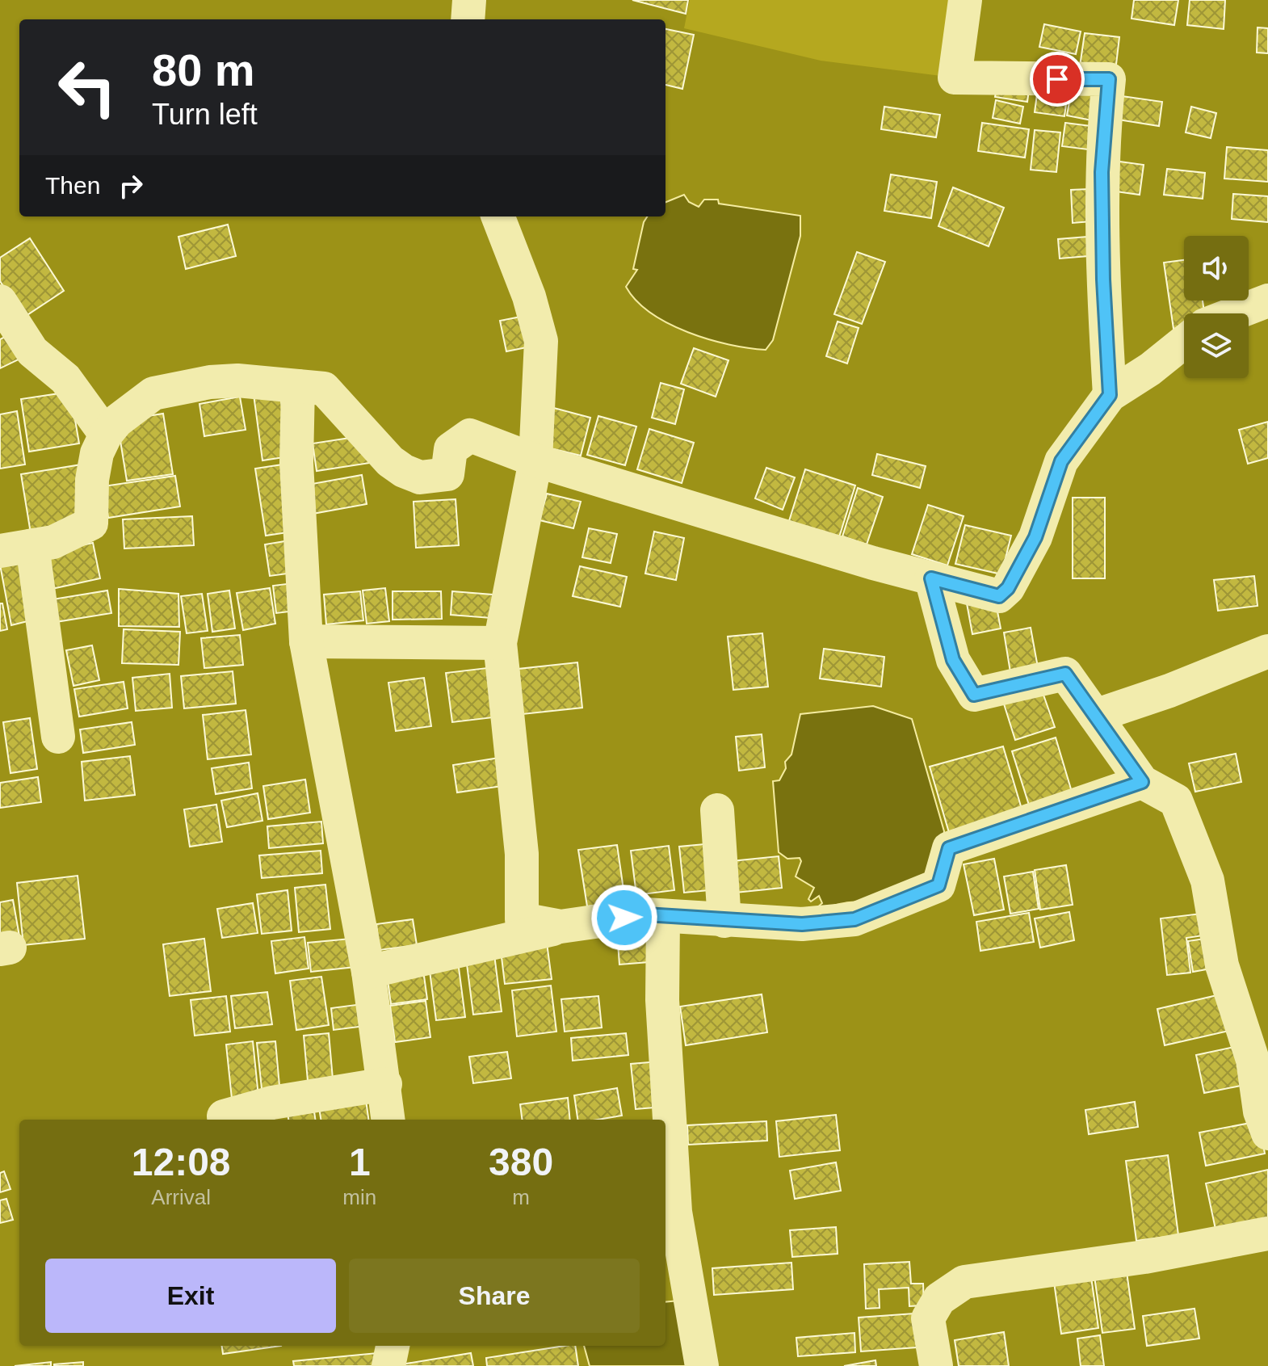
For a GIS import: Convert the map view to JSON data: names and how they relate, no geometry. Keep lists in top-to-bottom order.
{
  "page": {
    "turn": ["80 m", "Turn left"],
    "then": "Then",
    "eta": [
      "12:08",
      "Arrival",
      "1",
      "min",
      "380",
      "m"
    ],
    "buttons": ["Exit", "Share"]
  }
}
